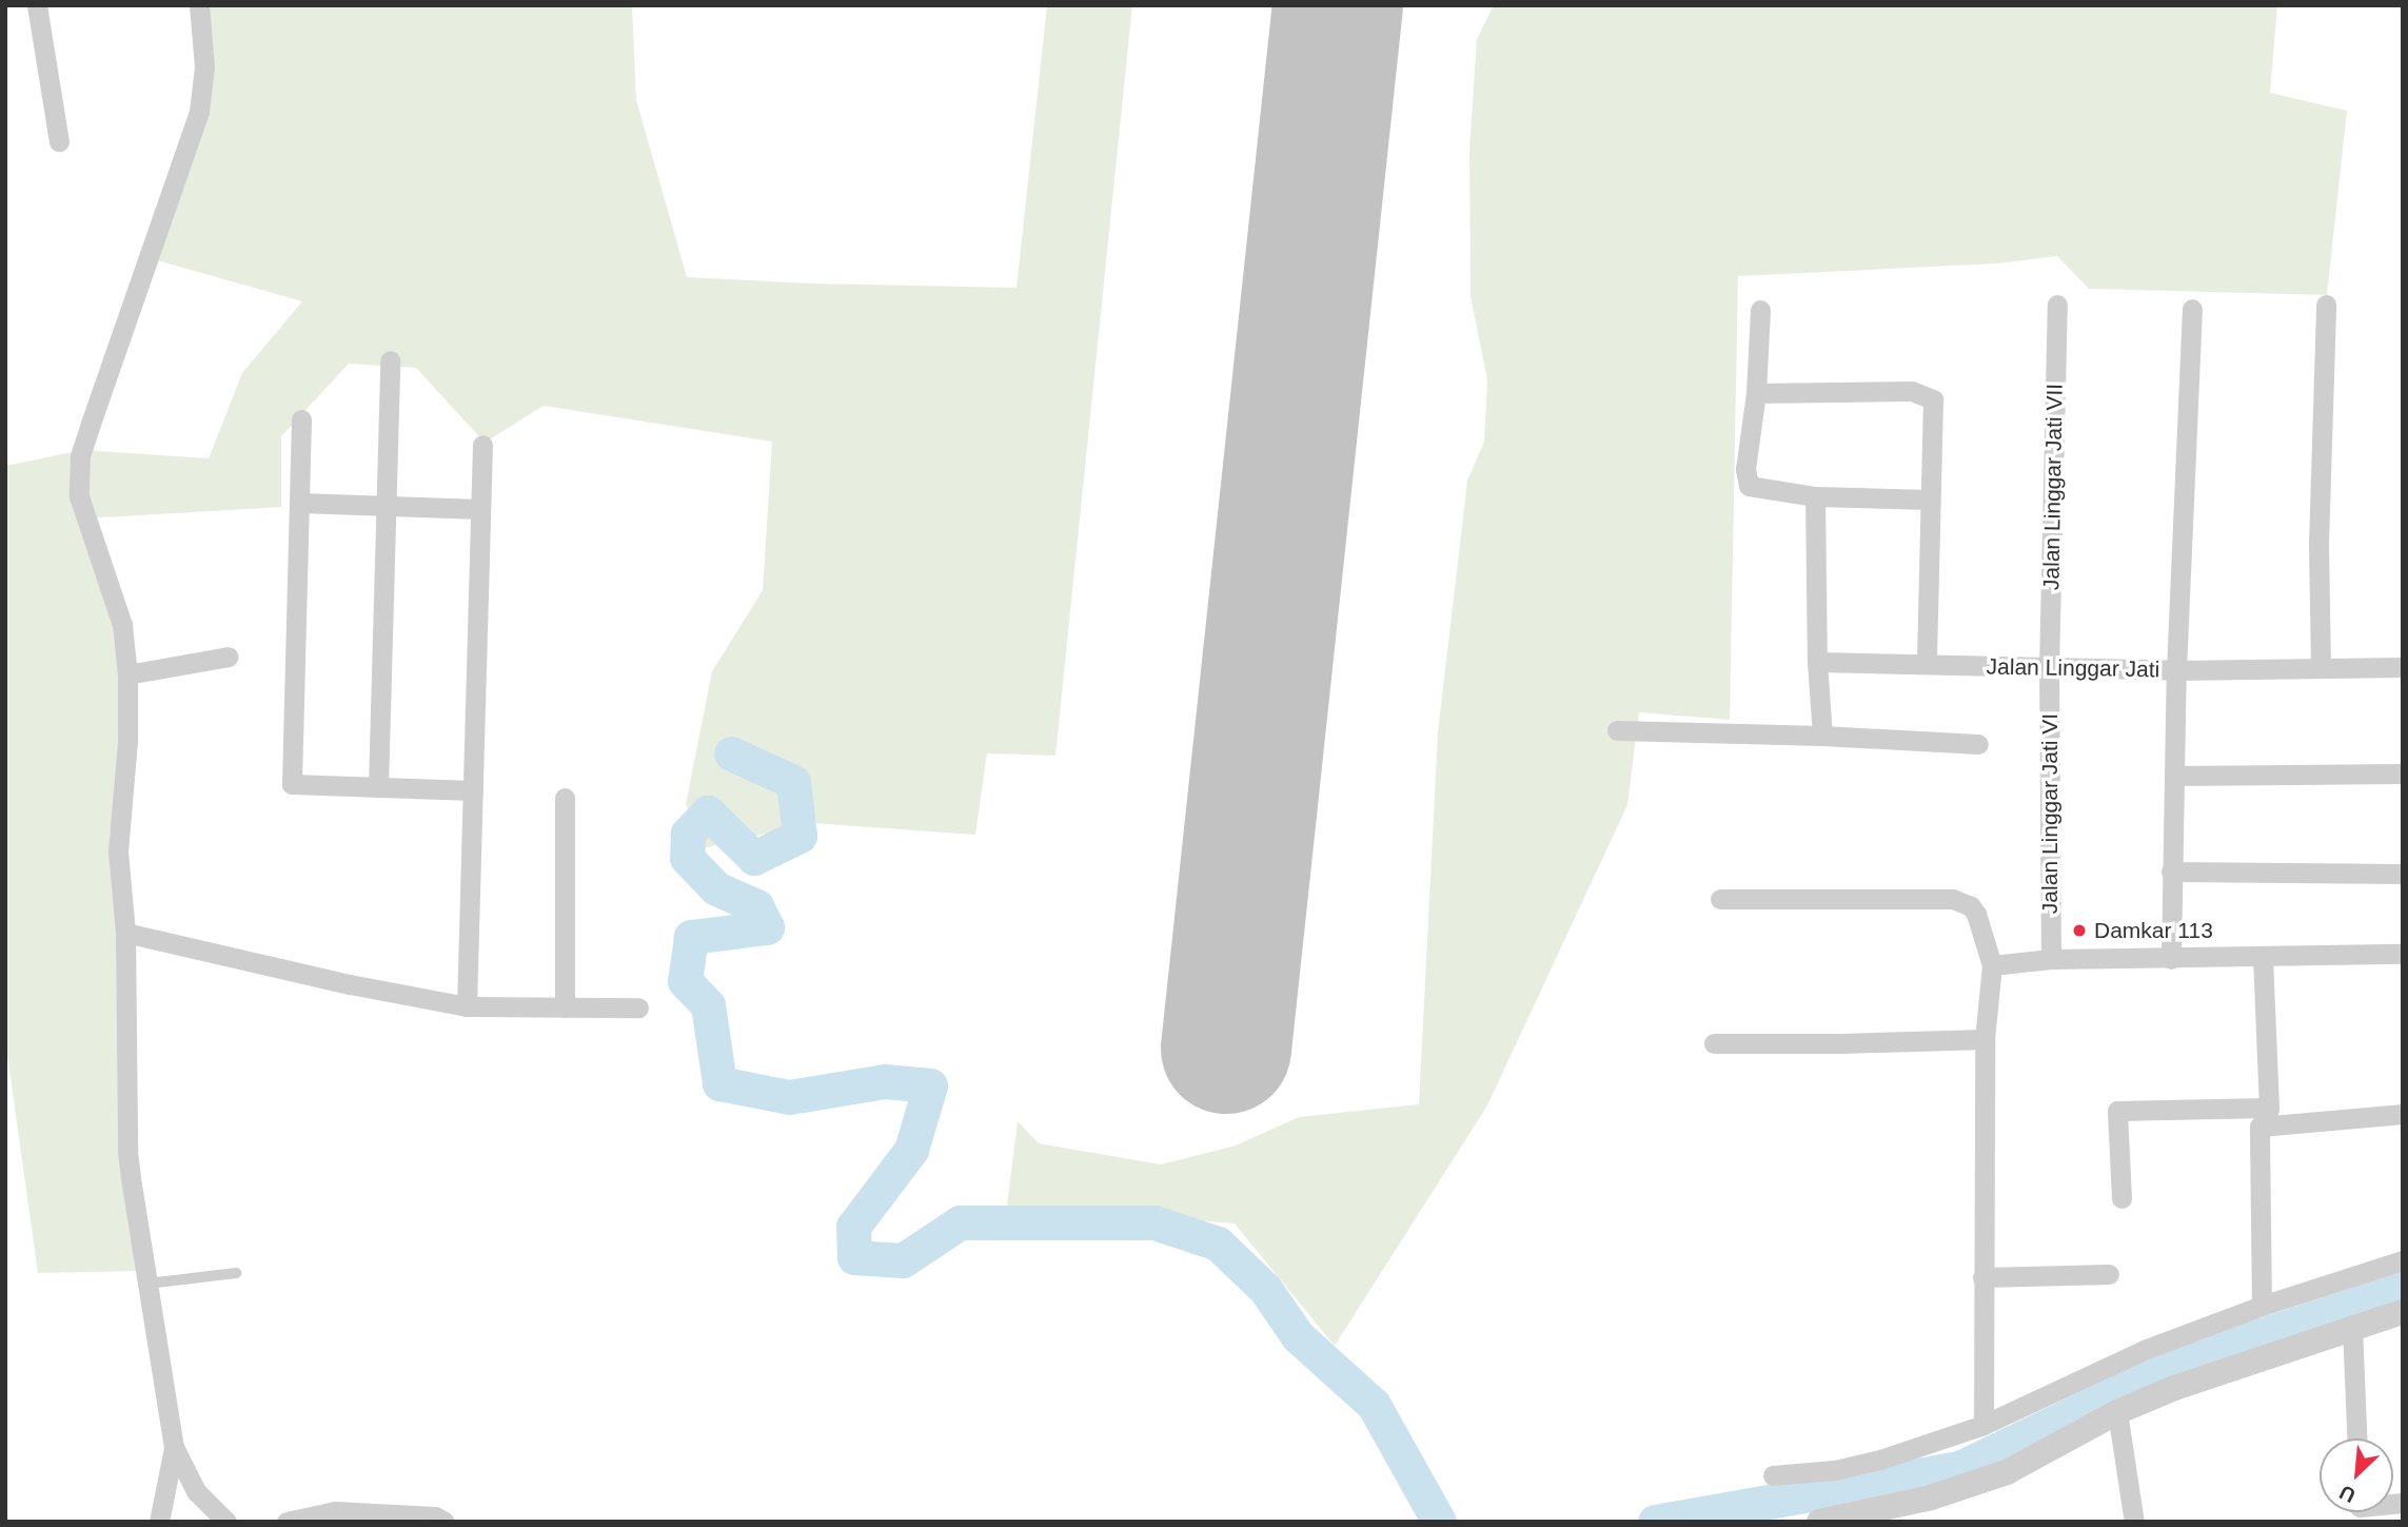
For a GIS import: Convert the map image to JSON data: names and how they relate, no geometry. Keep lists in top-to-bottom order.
{
  "streets": {
    "street": ["Jalan Linggar Jati VII", "Jalan Linggar Jati", "Jalan Linggar Jati VI"]
  },
  "crossings": [
    ["Jalan Linggar Jati VII", "Jalan Linggar Jati"],
    ["Jalan Linggar Jati VII", "Jalan Linggar Jati VI"],
    ["Jalan Linggar Jati", "Jalan Linggar Jati VI"]
  ],
  "places": ["Damkar 113"],
  "north": "bottom left"
}
